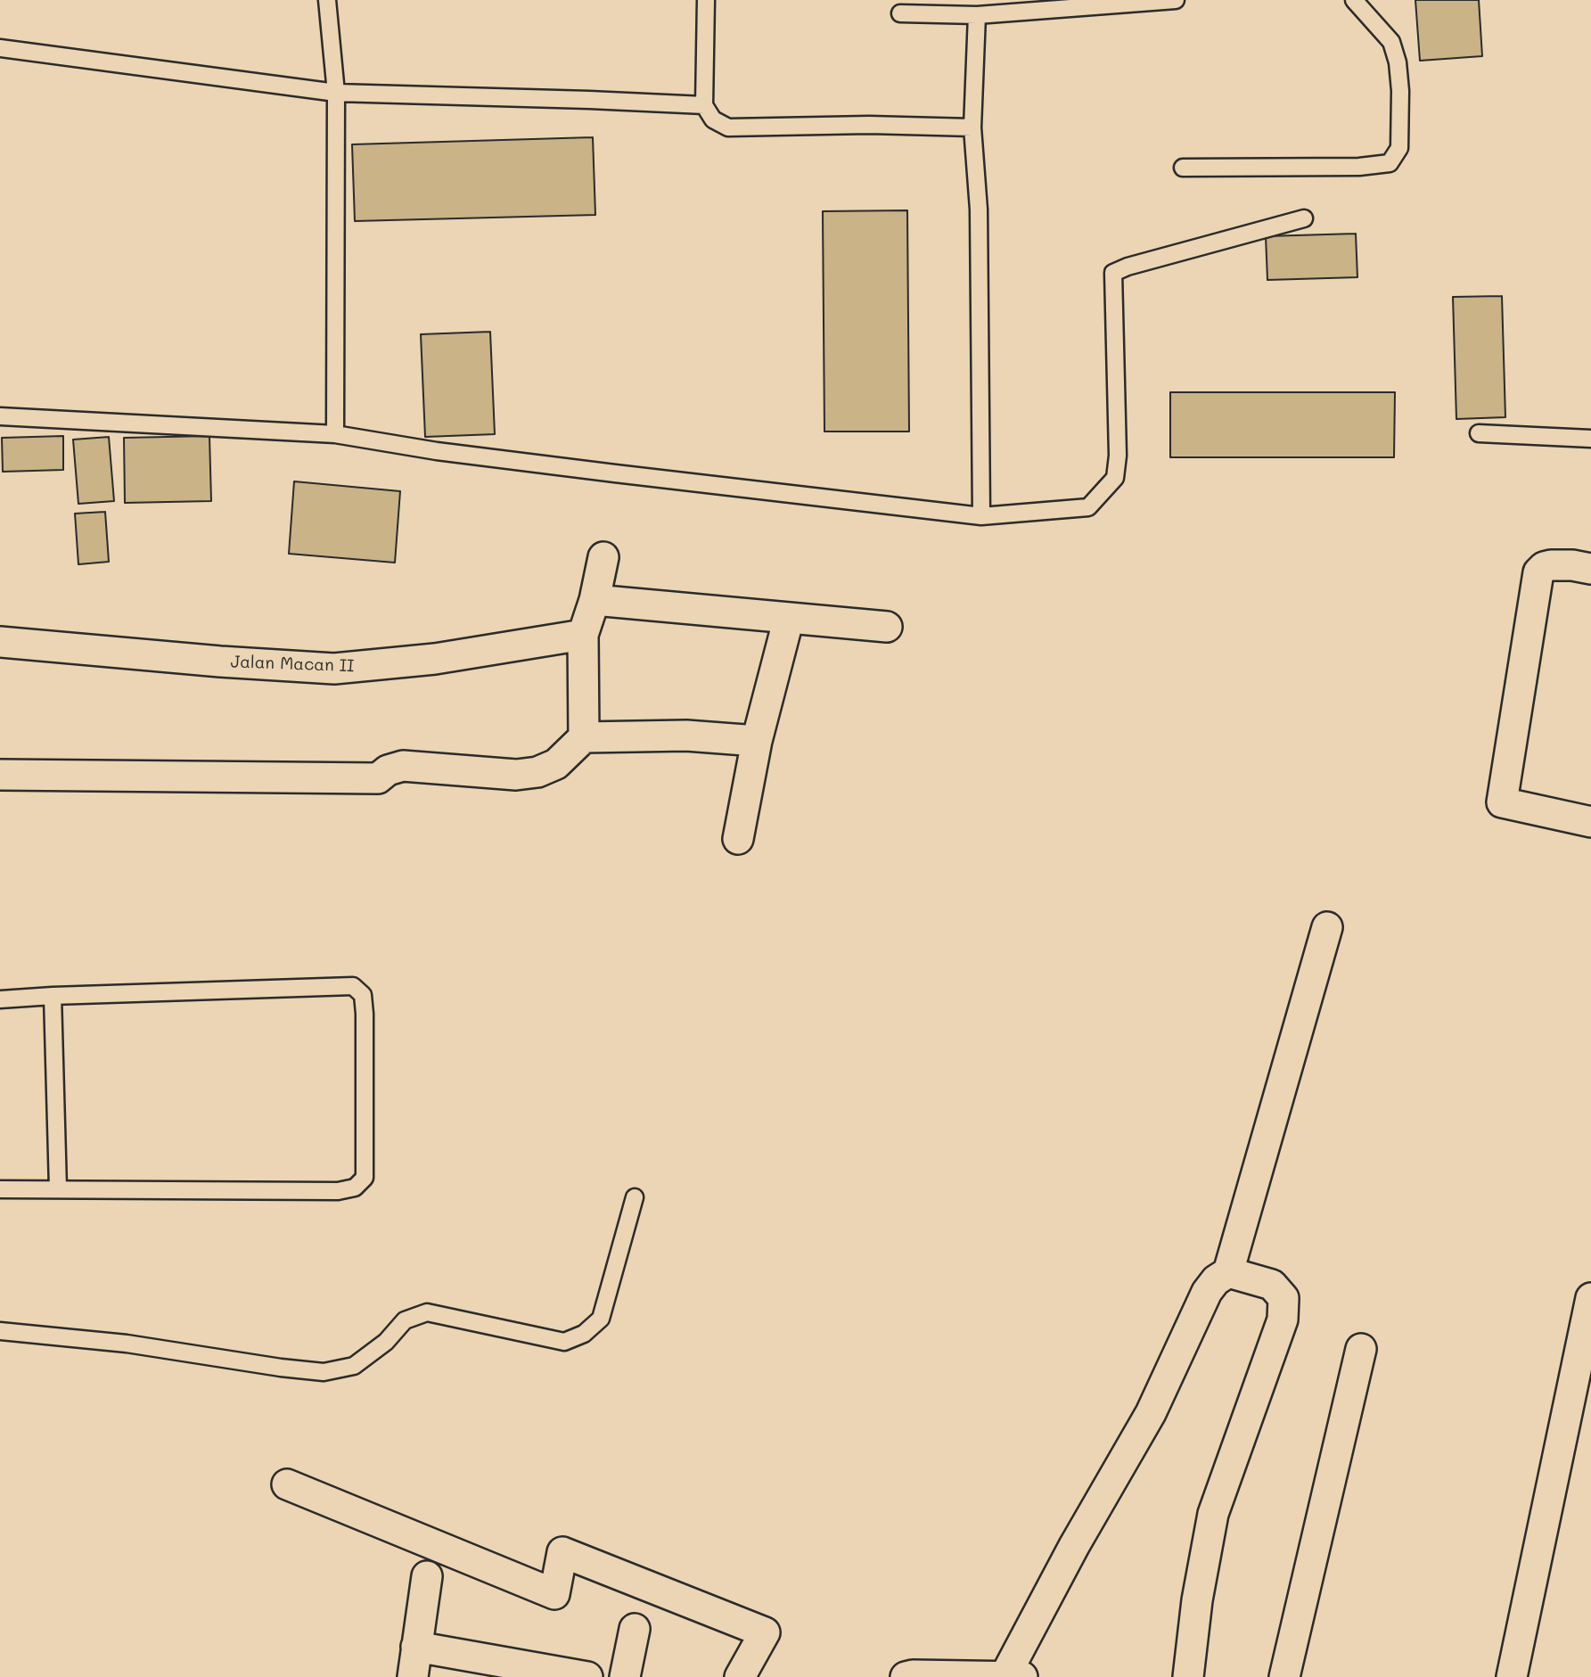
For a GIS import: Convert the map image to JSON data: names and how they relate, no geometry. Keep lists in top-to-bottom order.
{
  "streets": {
    "street": ["Jalan Macan II"]
  }
}
